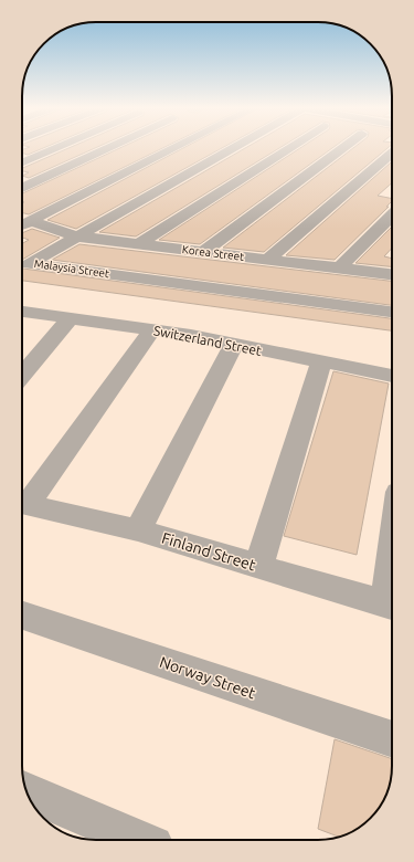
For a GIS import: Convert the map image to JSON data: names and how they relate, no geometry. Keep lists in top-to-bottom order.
{
  "streets": {
    "street": [
      "Korea Street",
      "Malaysia Street",
      "Switzerland Street",
      "Finland Street",
      "Norway Street"
    ]
  },
  "crossings": [
    ["Korea Street", "Malaysia Street"]
  ]
}
